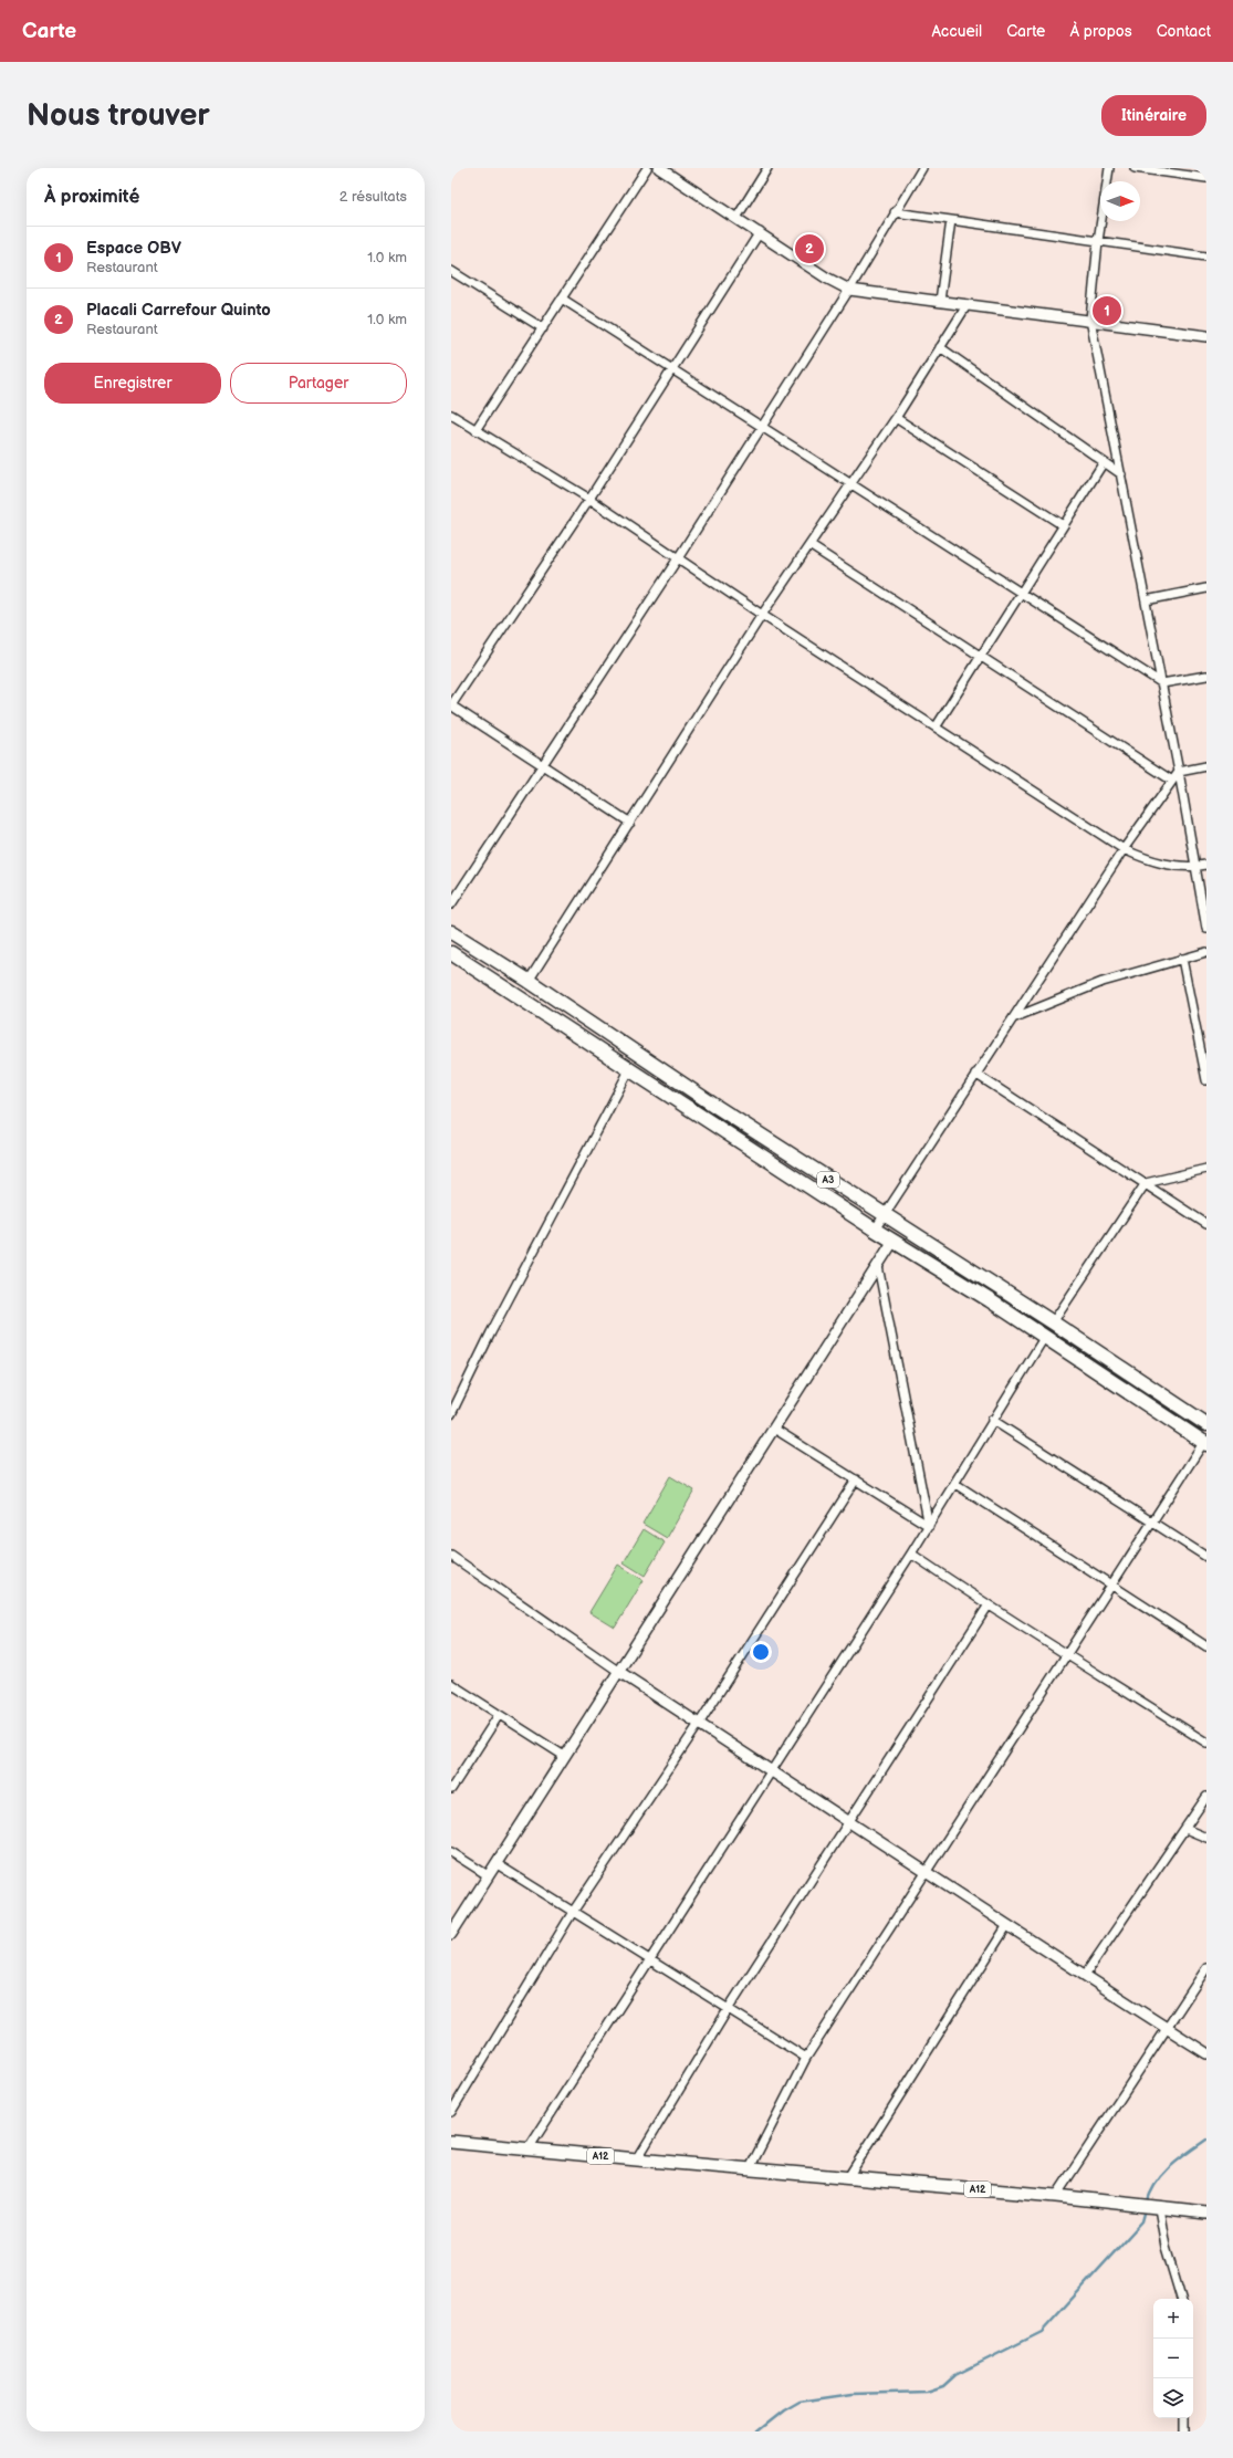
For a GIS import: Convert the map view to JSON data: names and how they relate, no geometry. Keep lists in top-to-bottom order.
{
  "streets": {
    "highway": ["A3"],
    "main road": ["A12"]
  },
  "north": "right",
  "page": {
    "header": "Carte",
    "nav": [
      "Accueil",
      "Carte",
      "À propos",
      "Contact"
    ],
    "buttons": [
      "Itinéraire",
      ["Enregistrer", "Partager"]
    ],
    "title": "Nous trouver",
    "heading": ["À proximité", "2 résultats"],
    "list": [
      {
        "mark": "1",
        "name": "Espace OBV",
        "note": "Restaurant",
        "value": "1.0 km"
      },
      {
        "mark": "2",
        "name": "Placali Carrefour Quinto",
        "note": "Restaurant",
        "value": "1.0 km"
      }
    ],
    "pins": ["2", "1"],
    "map_buttons": ["+", "−"]
  }
}
